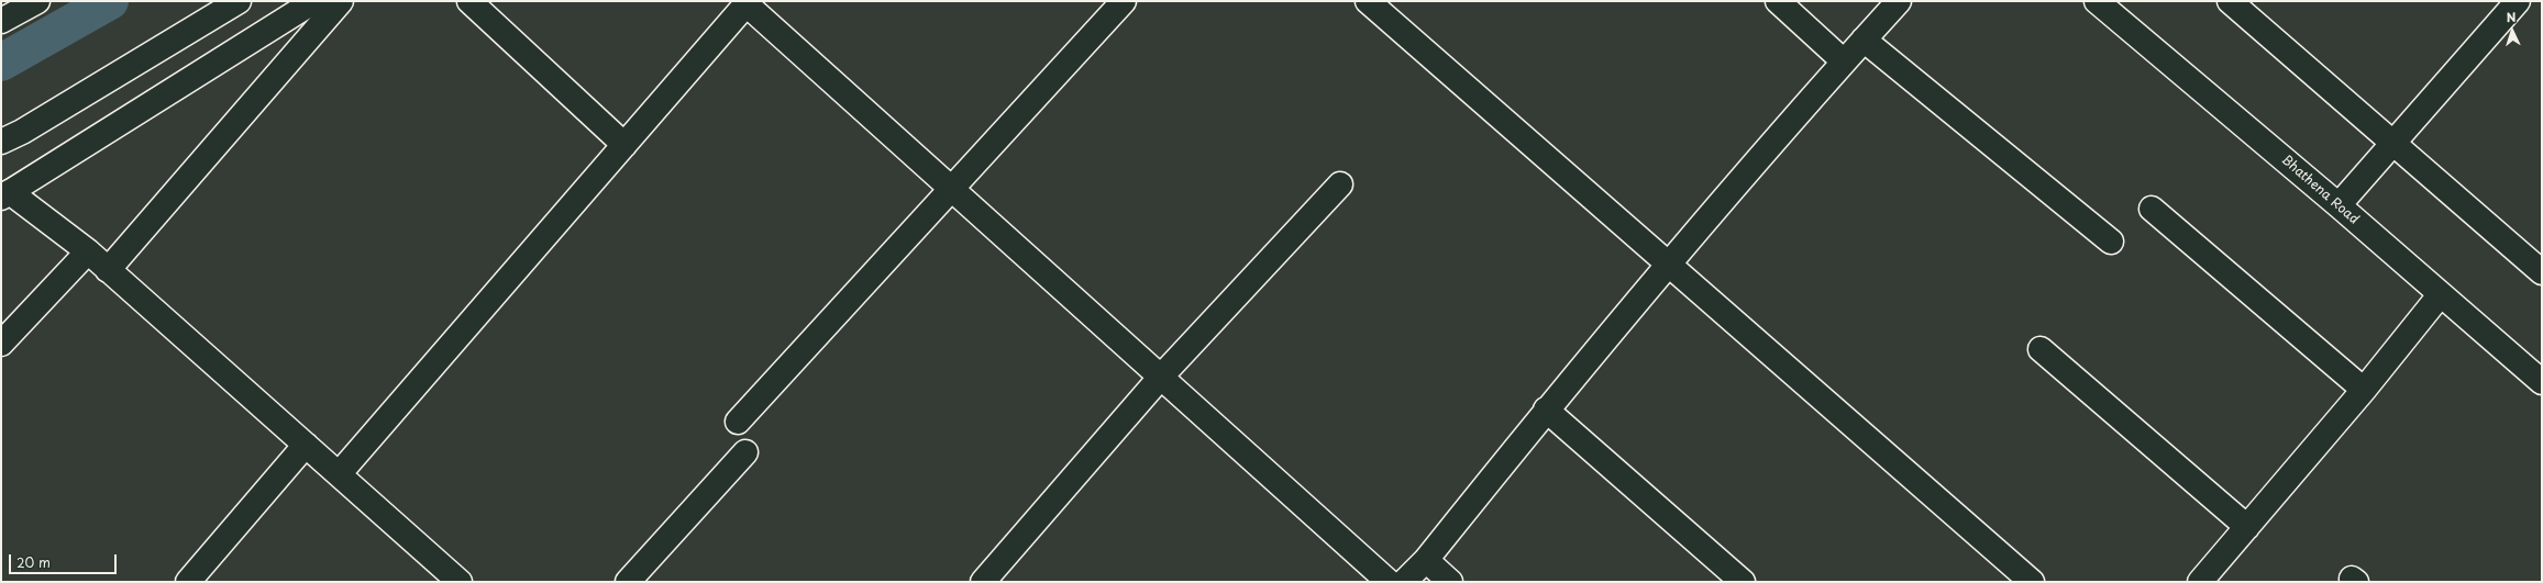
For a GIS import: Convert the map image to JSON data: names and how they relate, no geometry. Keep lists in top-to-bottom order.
{
  "streets": {
    "street": ["Bhathena Road"]
  },
  "scale_bar": "20 m",
  "north": "top"
}
